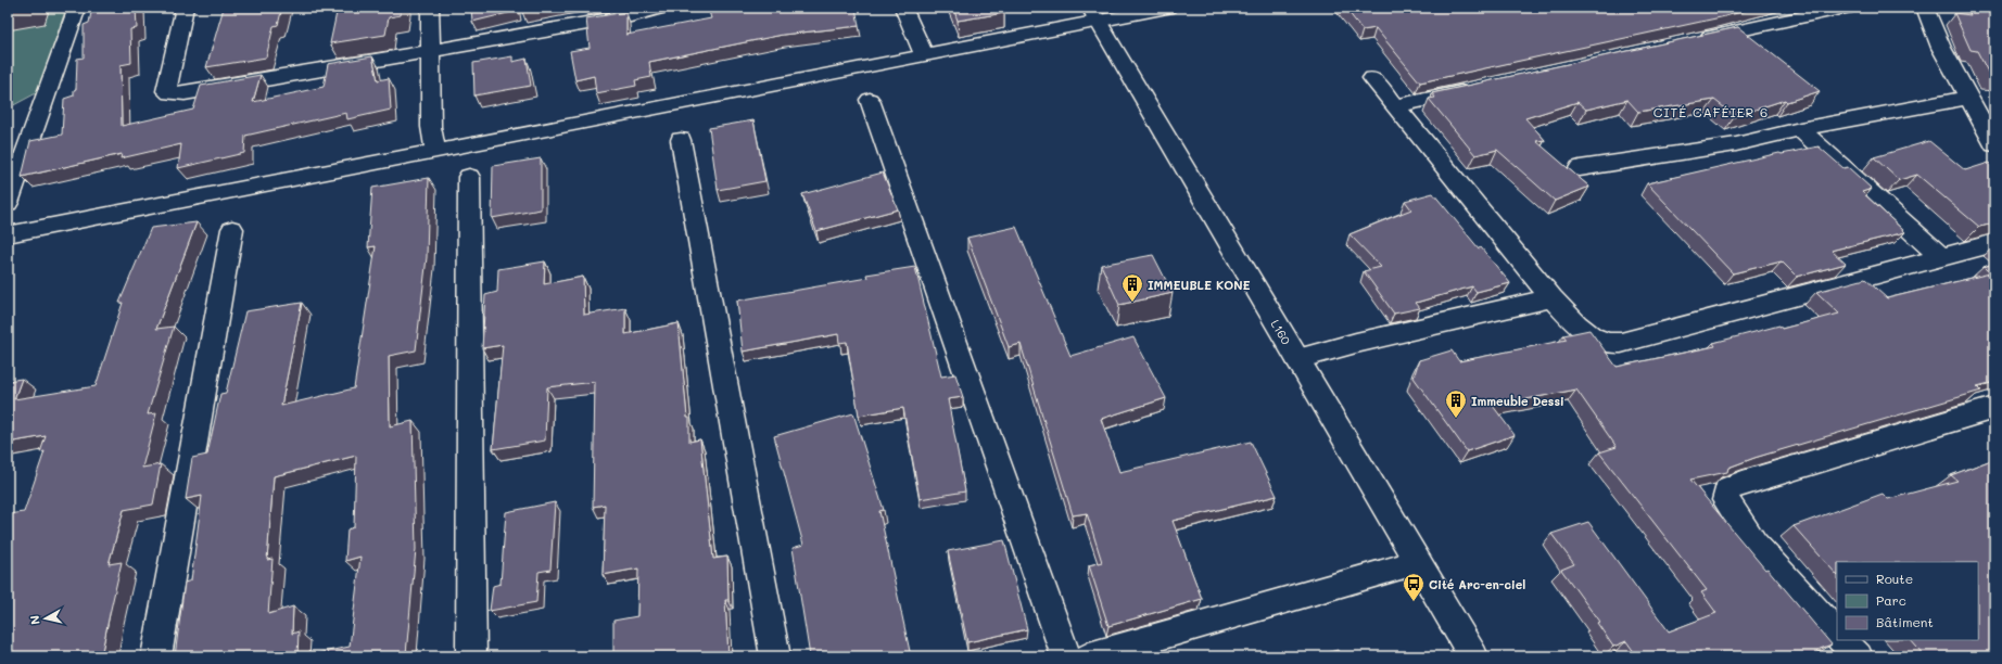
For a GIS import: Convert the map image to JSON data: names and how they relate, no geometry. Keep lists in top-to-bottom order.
{
  "streets": {
    "street": ["L160"]
  },
  "districts": ["CITÉ CAFÉIER 6"],
  "places": {
    "building": ["IMMEUBLE KONE", "Immeuble Dessi"],
    "bus stop": ["Cité Arc-en-ciel"]
  },
  "legend": ["Route", "Parc", "Bâtiment"],
  "north": "left"
}
